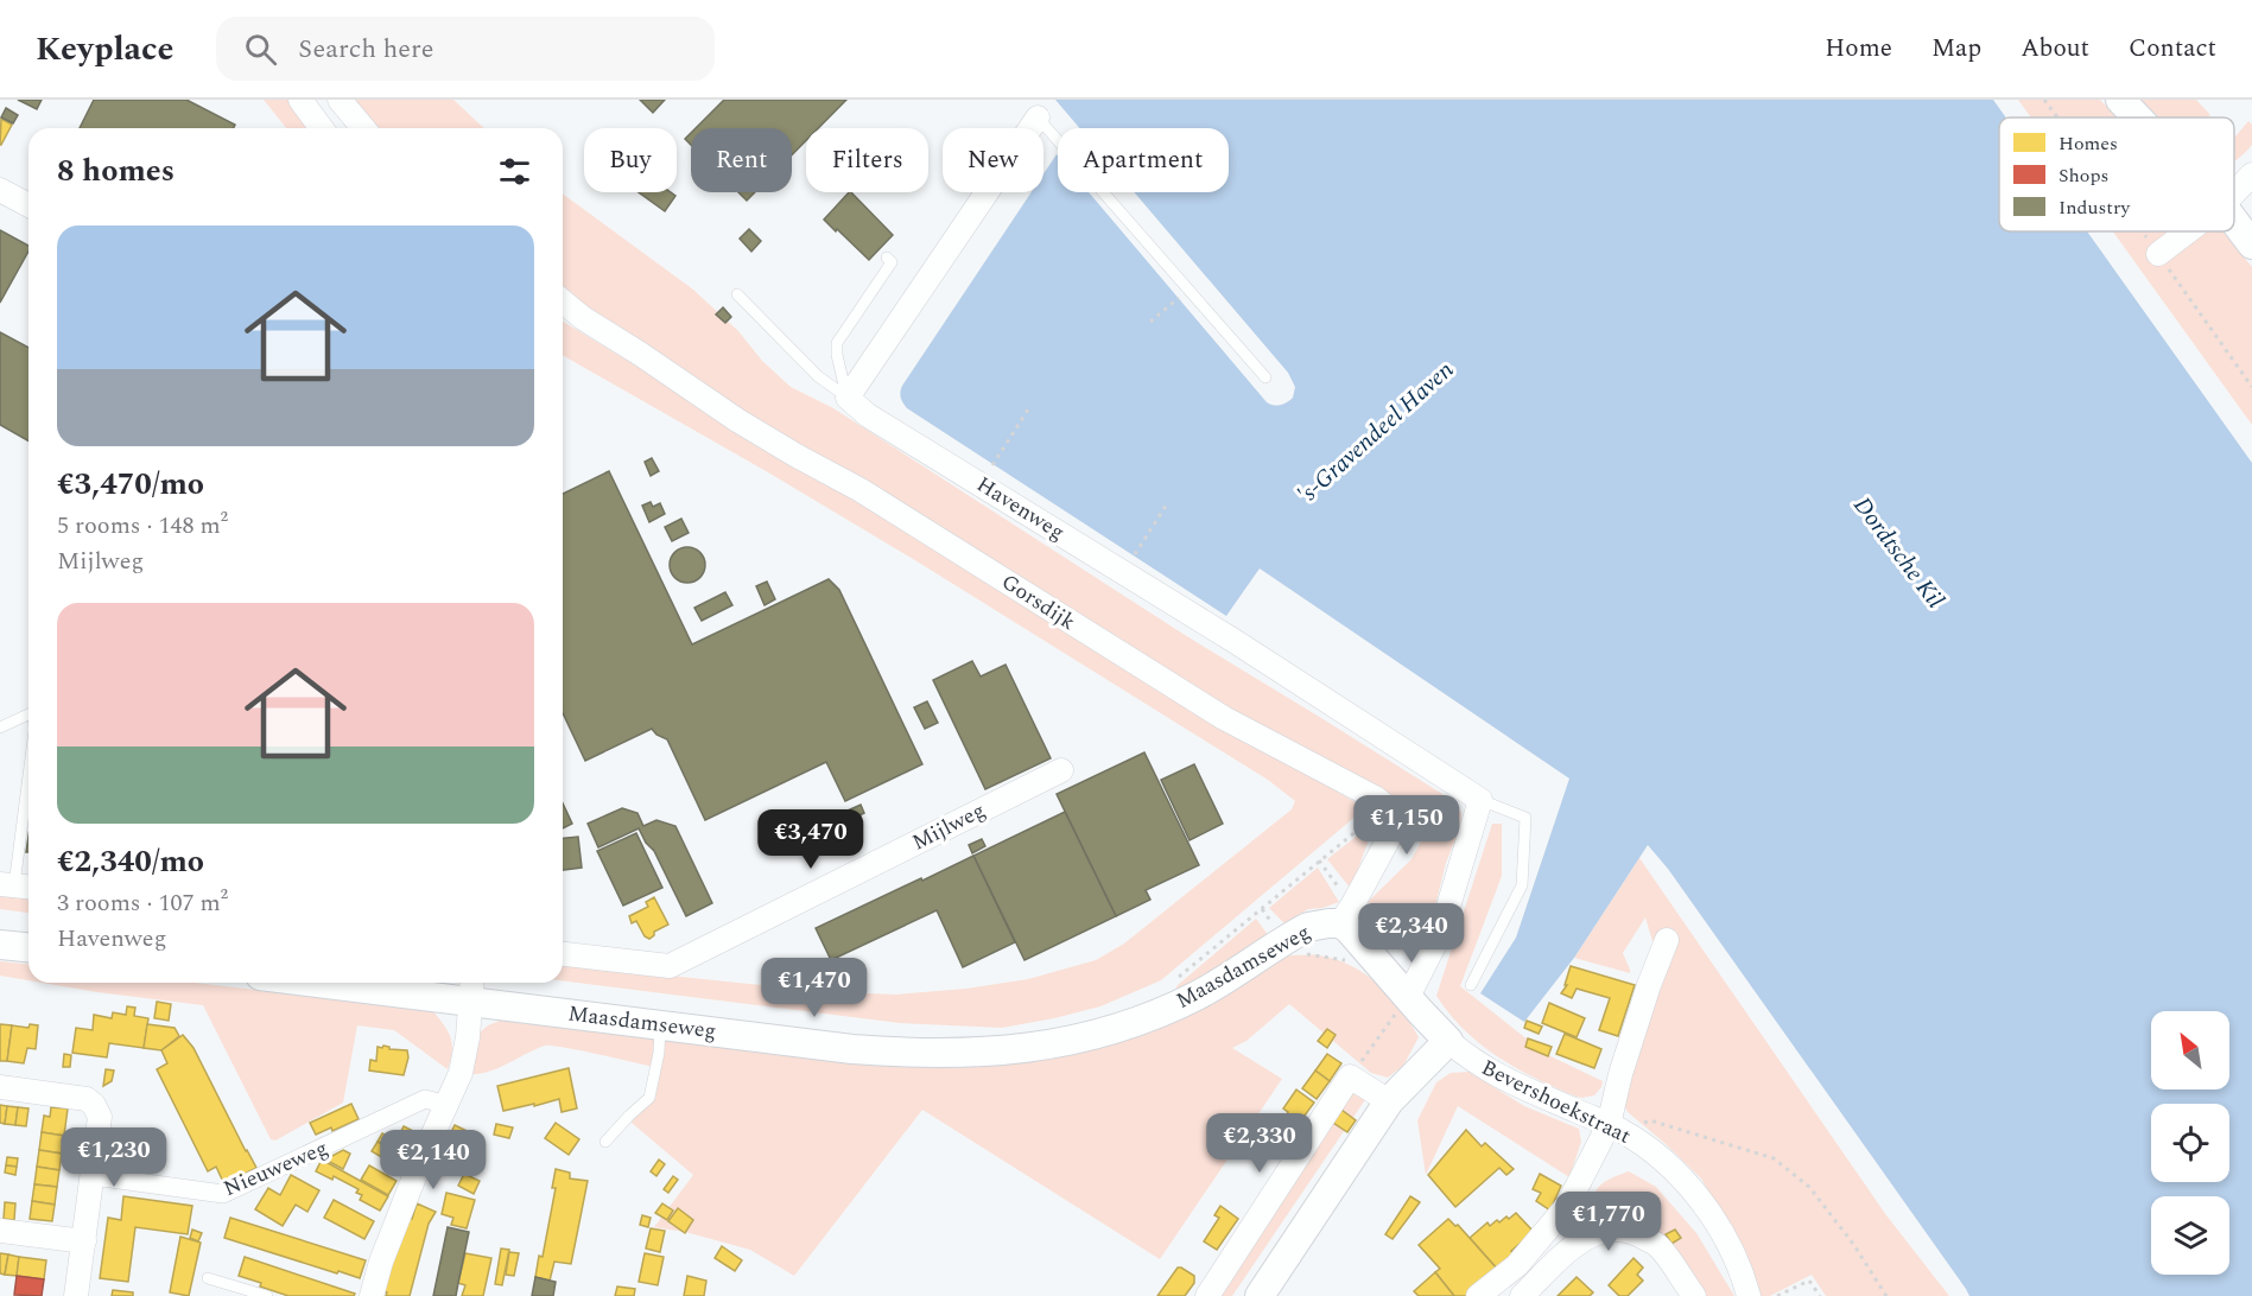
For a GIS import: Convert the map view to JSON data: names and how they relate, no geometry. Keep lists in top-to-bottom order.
{
  "streets": {
    "street": [
      "Havenweg",
      "Gorsdijk",
      "Mijlweg",
      "Maasdamseweg",
      "Bevershoekstraat",
      "Nieuweweg"
    ]
  },
  "crossings": [
    ["Gorsdijk", "Maasdamseweg"],
    ["Maasdamseweg", "Bevershoekstraat"]
  ],
  "water": ["'s-Gravendeel Haven", "Dordtsche Kil"],
  "legend": ["Homes", "Shops", "Industry"],
  "north": "top left",
  "page": {
    "header": "Keyplace",
    "search": "Search here",
    "nav": [
      "Home",
      "Map",
      "About",
      "Contact"
    ],
    "chip": [
      "Buy",
      "Rent",
      "Filters",
      "New",
      "Apartment"
    ],
    "heading": "8 homes",
    "list": [
      {
        "name": "€3,470/mo",
        "note": "5 rooms · 148 m² · Mijlweg"
      },
      {
        "name": "€2,340/mo",
        "note": "3 rooms · 107 m² · Havenweg"
      }
    ],
    "price": [
      "€1,150",
      "€3,470",
      "€2,340",
      "€1,470",
      "€2,330",
      "€1,230",
      "€2,140",
      "€1,770"
    ]
  }
}
